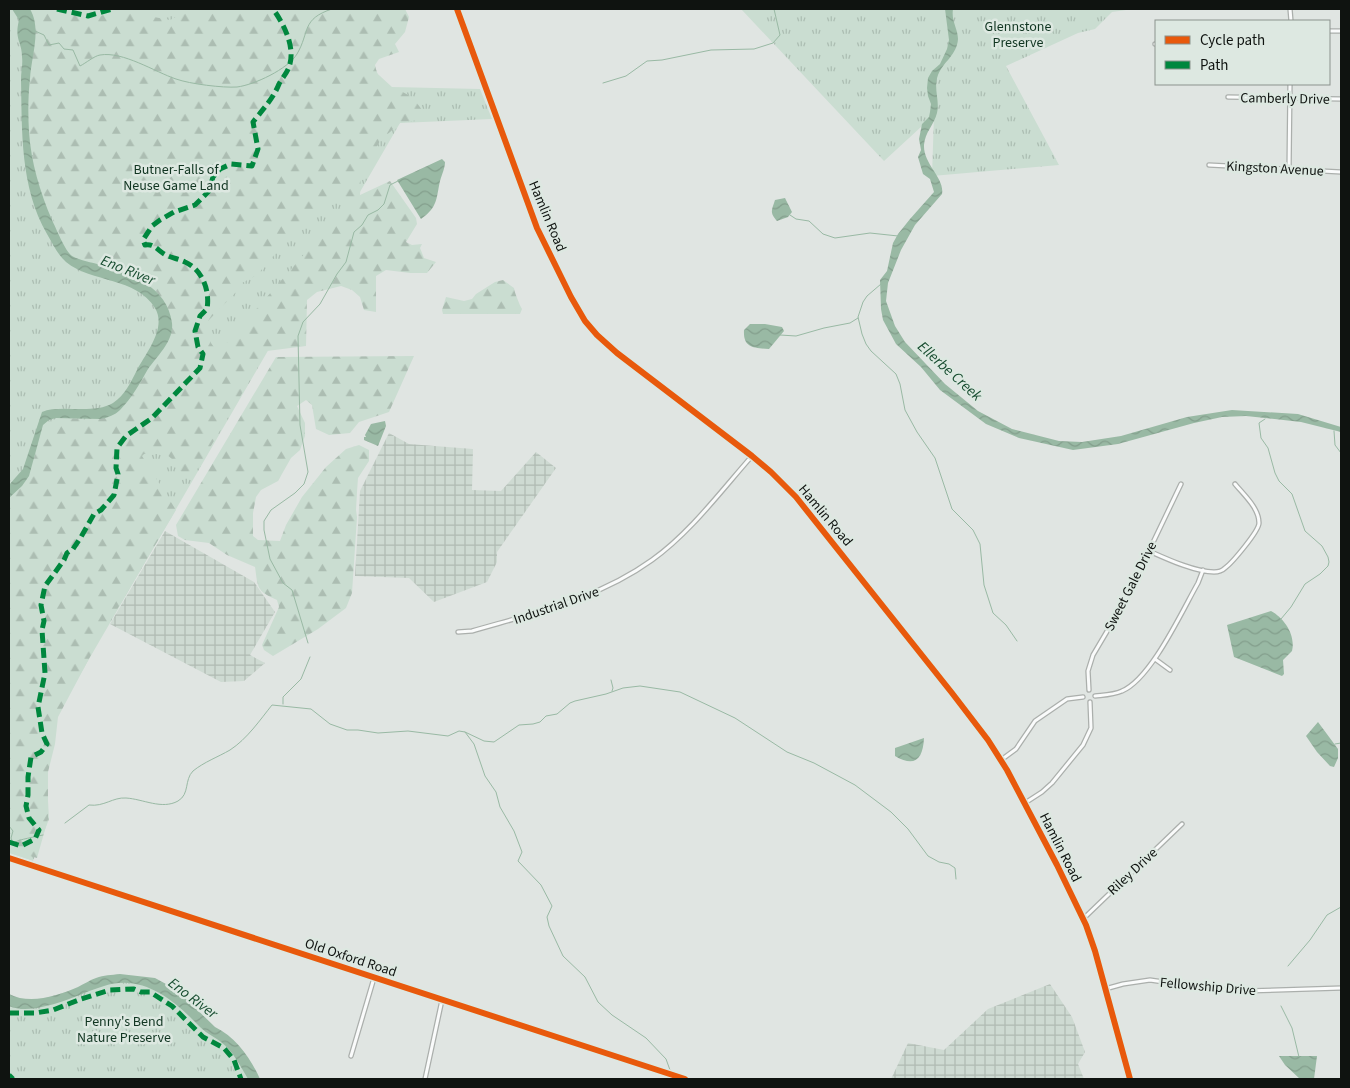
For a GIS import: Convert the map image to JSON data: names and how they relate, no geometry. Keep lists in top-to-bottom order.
{
  "streets": {
    "street": [
      "Camberly Drive",
      "Kingston Avenue",
      "Hamlin Road",
      "Sweet Gale Drive",
      "Industrial Drive",
      "Riley Drive",
      "Old Oxford Road",
      "Fellowship Drive"
    ]
  },
  "crossings": [
    ["Hamlin Road", "Industrial Drive"],
    ["Hamlin Road", "Riley Drive"],
    ["Hamlin Road", "Fellowship Drive"]
  ],
  "water": ["Eno River", "Ellerbe Creek"],
  "parks": ["Glennstone Preserve", "Butner-Falls of Neuse Game Land", "Penny's Bend Nature Preserve"],
  "legend": ["Cycle path", "Path"]
}
